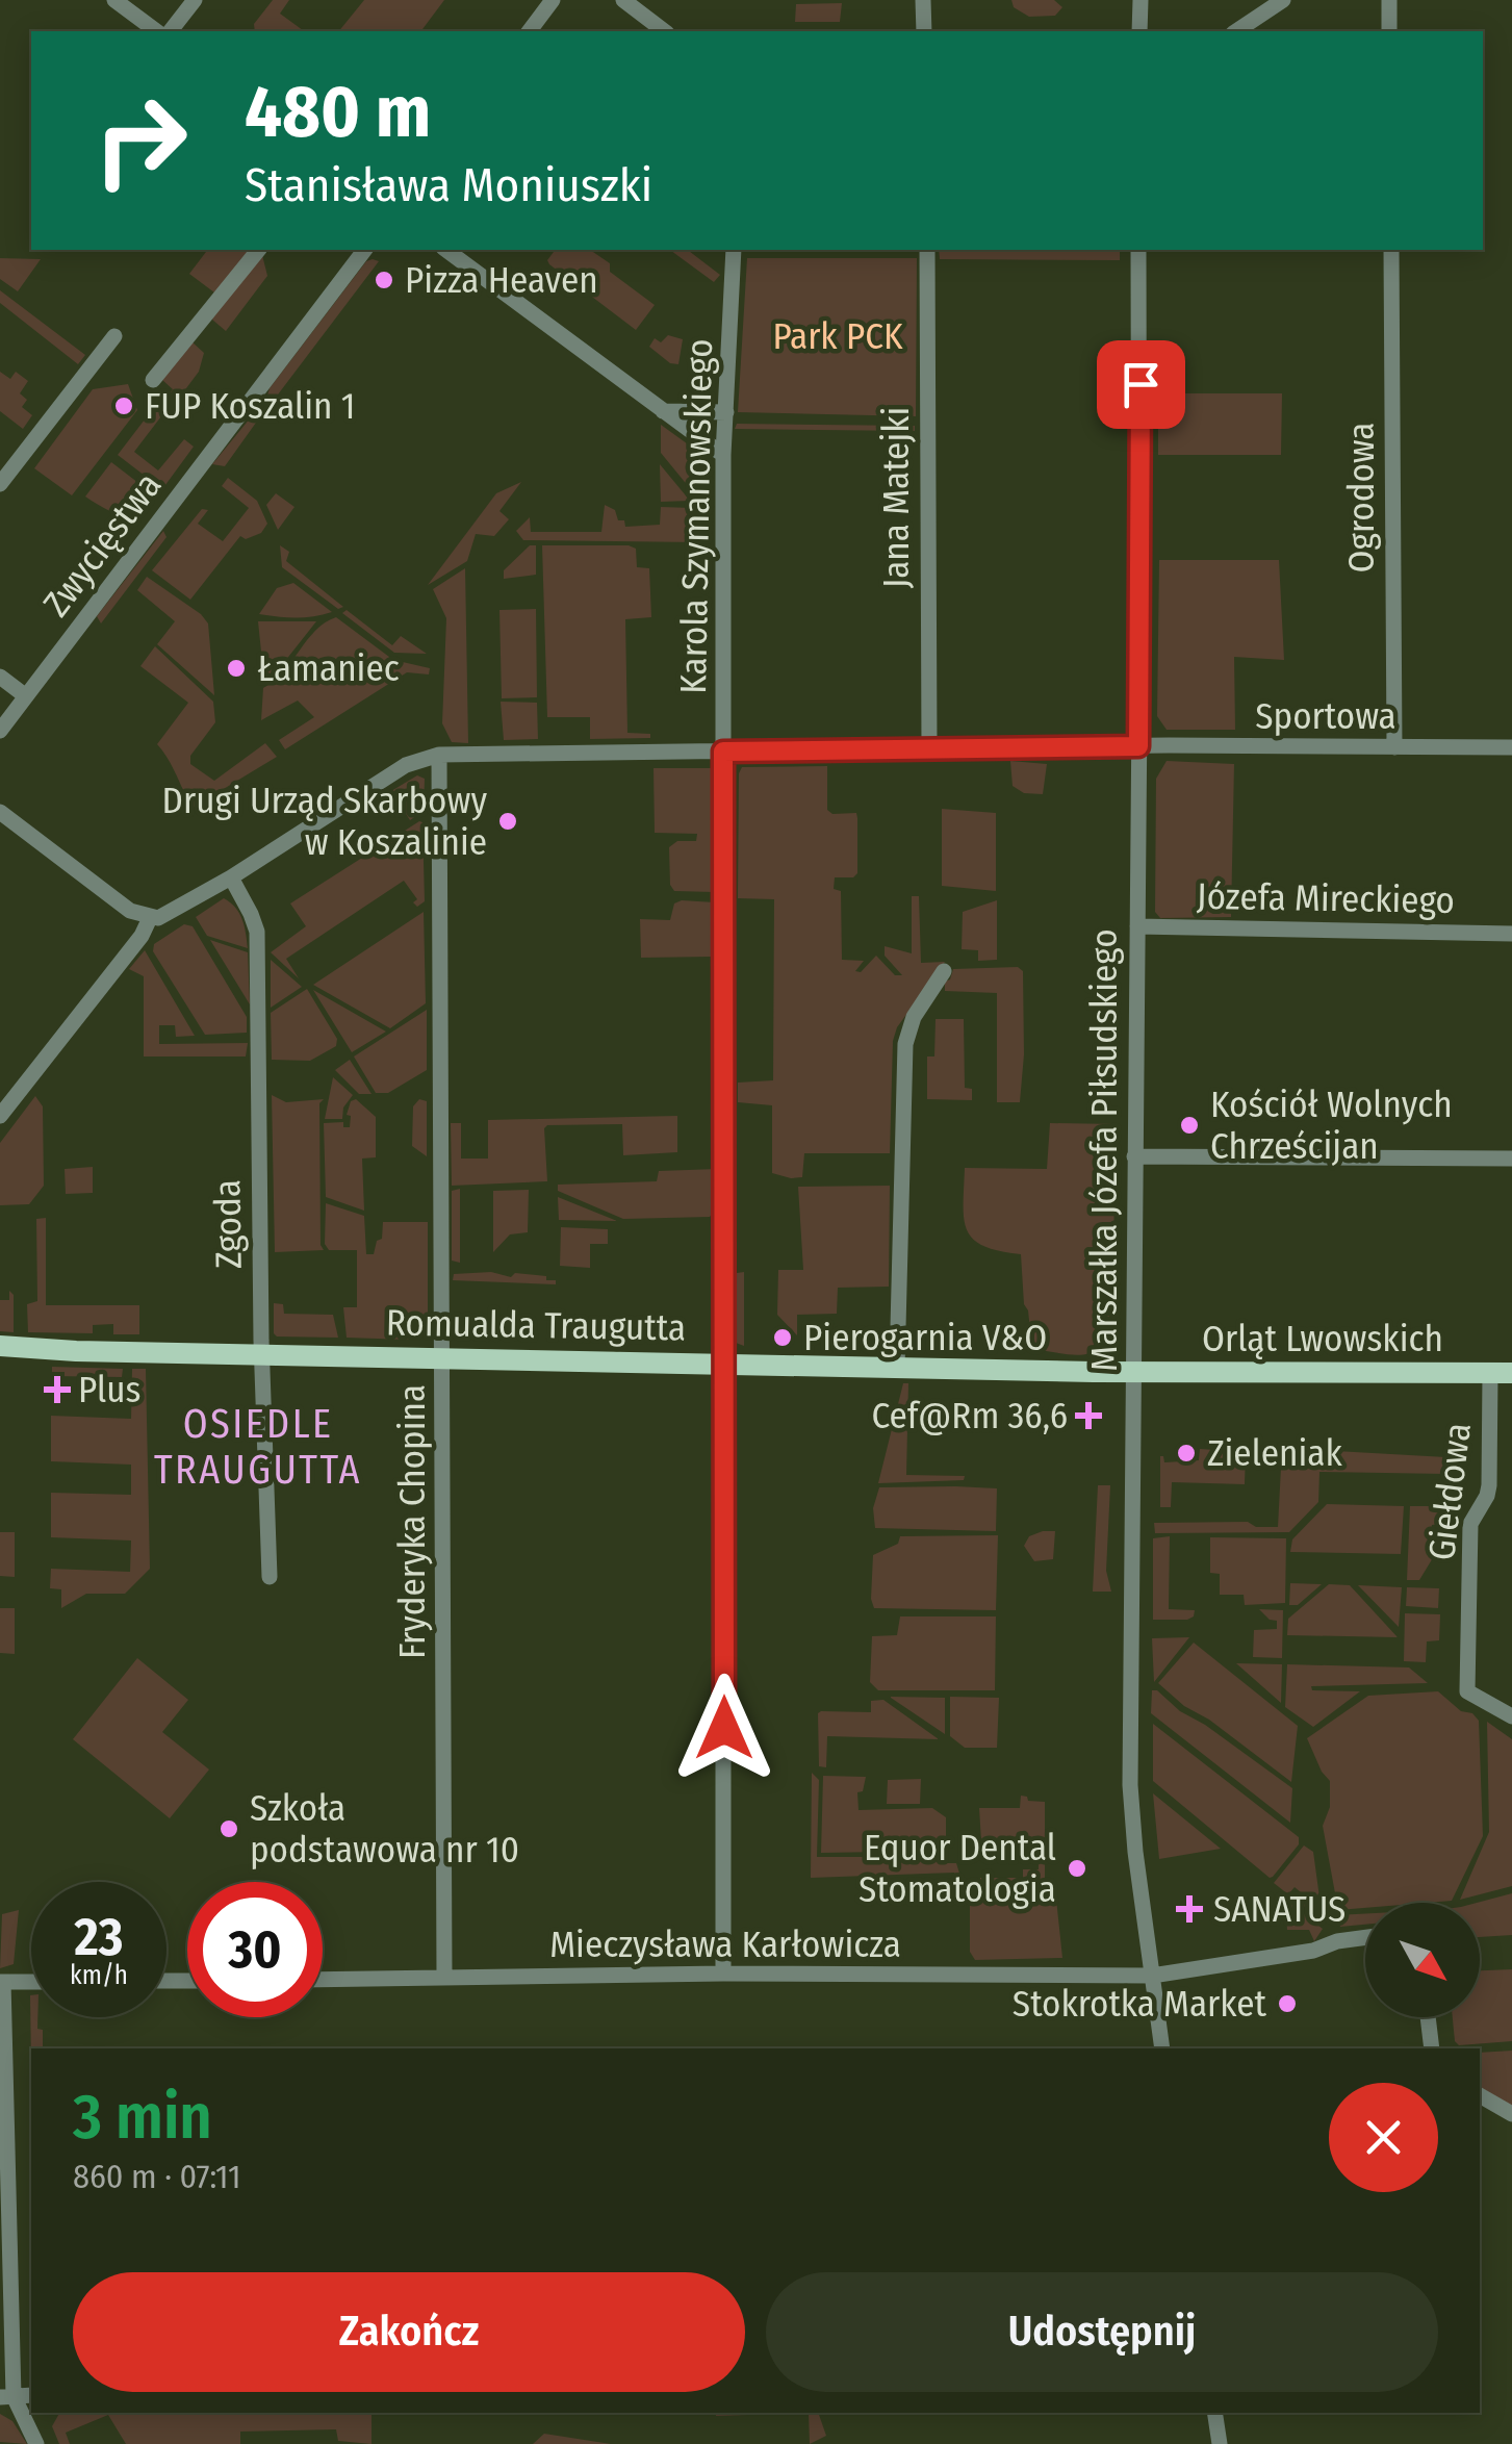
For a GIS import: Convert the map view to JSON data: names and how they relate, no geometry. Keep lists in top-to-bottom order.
{
  "streets": {
    "main road": ["Romualda Traugutta", "Orląt Lwowskich"],
    "street": [
      "Jana Matejki",
      "Ogrodowa",
      "Karola Szymanowskiego",
      "Zwycięstwa",
      "Sportowa",
      "Józefa Mireckiego",
      "Marszałka Józefa Piłsudskiego",
      "Zgoda",
      "Giełdowa",
      "Fryderyka Chopina",
      "Mieczysława Karłowicza"
    ]
  },
  "crossings": [
    ["Jana Matejki", "Sportowa"],
    ["Ogrodowa", "Sportowa"],
    ["Karola Szymanowskiego", "Sportowa"],
    ["Karola Szymanowskiego", "Romualda Traugutta"],
    ["Karola Szymanowskiego", "Mieczysława Karłowicza"],
    ["Sportowa", "Marszałka Józefa Piłsudskiego"],
    ["Sportowa", "Fryderyka Chopina"],
    ["Józefa Mireckiego", "Marszałka Józefa Piłsudskiego"],
    ["Marszałka Józefa Piłsudskiego", "Romualda Traugutta"],
    ["Marszałka Józefa Piłsudskiego", "Orląt Lwowskich"],
    ["Marszałka Józefa Piłsudskiego", "Mieczysława Karłowicza"],
    ["Zgoda", "Romualda Traugutta"],
    ["Romualda Traugutta", "Orląt Lwowskich"],
    ["Romualda Traugutta", "Fryderyka Chopina"],
    ["Orląt Lwowskich", "Giełdowa"],
    ["Fryderyka Chopina", "Mieczysława Karłowicza"]
  ],
  "districts": ["OSIEDLE TRAUGUTTA"],
  "parks": ["Park PCK"],
  "places": {
    "other": [
      "Pizza Heaven",
      "FUP Koszalin 1",
      "Łamaniec",
      "Drugi Urząd Skarbowy w Koszalinie",
      "Kościół Wolnych Chrześcijan",
      "Pierogarnia V&O",
      "Zieleniak",
      "Szkoła podstawowa nr 10",
      "Equor Dental Stomatologia",
      "Stokrotka Market"
    ],
    "health": ["Plus", "Cef@Rm 36,6", "SANATUS"]
  },
  "north": "bottom right",
  "page": {
    "turn": ["480 m", "Stanisława Moniuszki"],
    "speed": "23 km/h",
    "limit": "30",
    "heading": ["3 min", "860 m · 07:11"],
    "buttons": ["Zakończ", "Udostępnij"]
  }
}
